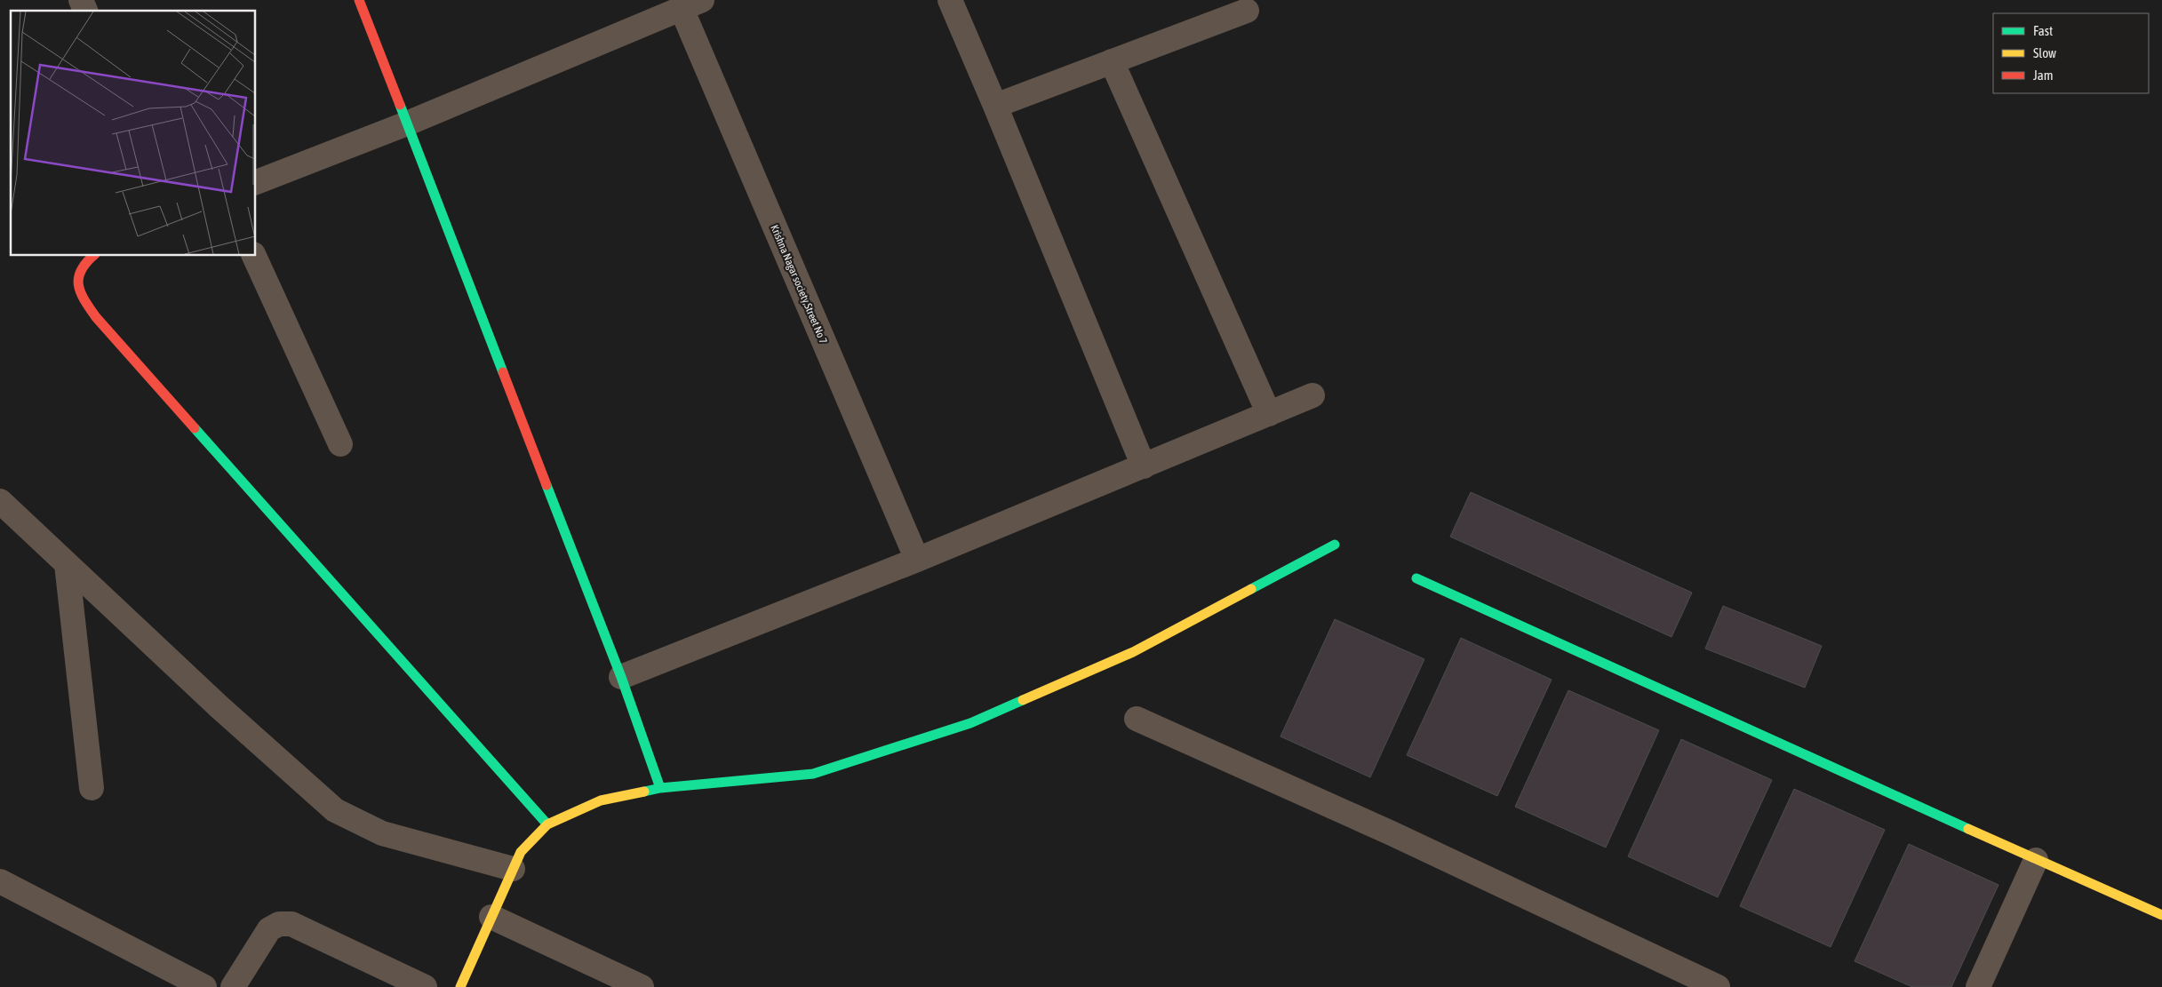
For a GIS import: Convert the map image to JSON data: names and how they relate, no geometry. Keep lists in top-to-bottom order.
{
  "streets": {
    "street": ["Krishna Nagar society,Street No 7"]
  },
  "legend": ["Fast", "Slow", "Jam"]
}
